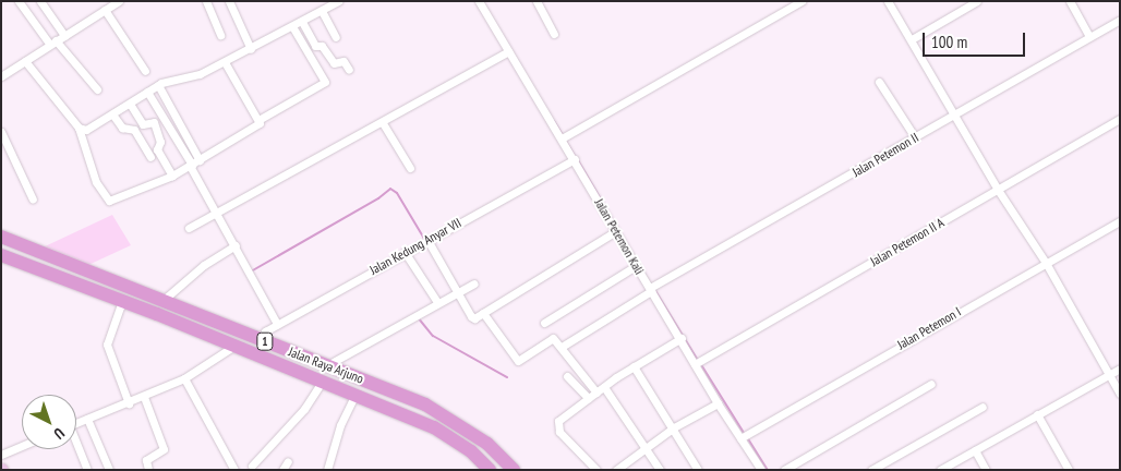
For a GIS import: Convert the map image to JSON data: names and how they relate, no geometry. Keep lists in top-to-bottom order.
{
  "streets": {
    "highway": ["1", "Jalan Raya Arjuno"],
    "street": [
      "Jalan Petemon II",
      "Jalan Petemon Kali",
      "Jalan Petemon II A",
      "Jalan Kedung Anyar VII",
      "Jalan Petemon I"
    ]
  },
  "crossings": [
    ["Jalan Petemon II", "Jalan Petemon Kali"],
    ["Jalan Petemon Kali", "Jalan Petemon II A"],
    ["Jalan Petemon Kali", "Jalan Kedung Anyar VII"],
    ["Jalan Petemon Kali", "Jalan Petemon I"],
    ["Jalan Kedung Anyar VII", "Jalan Raya Arjuno"]
  ],
  "scale_bar": "100 m",
  "north": "bottom right"
}
